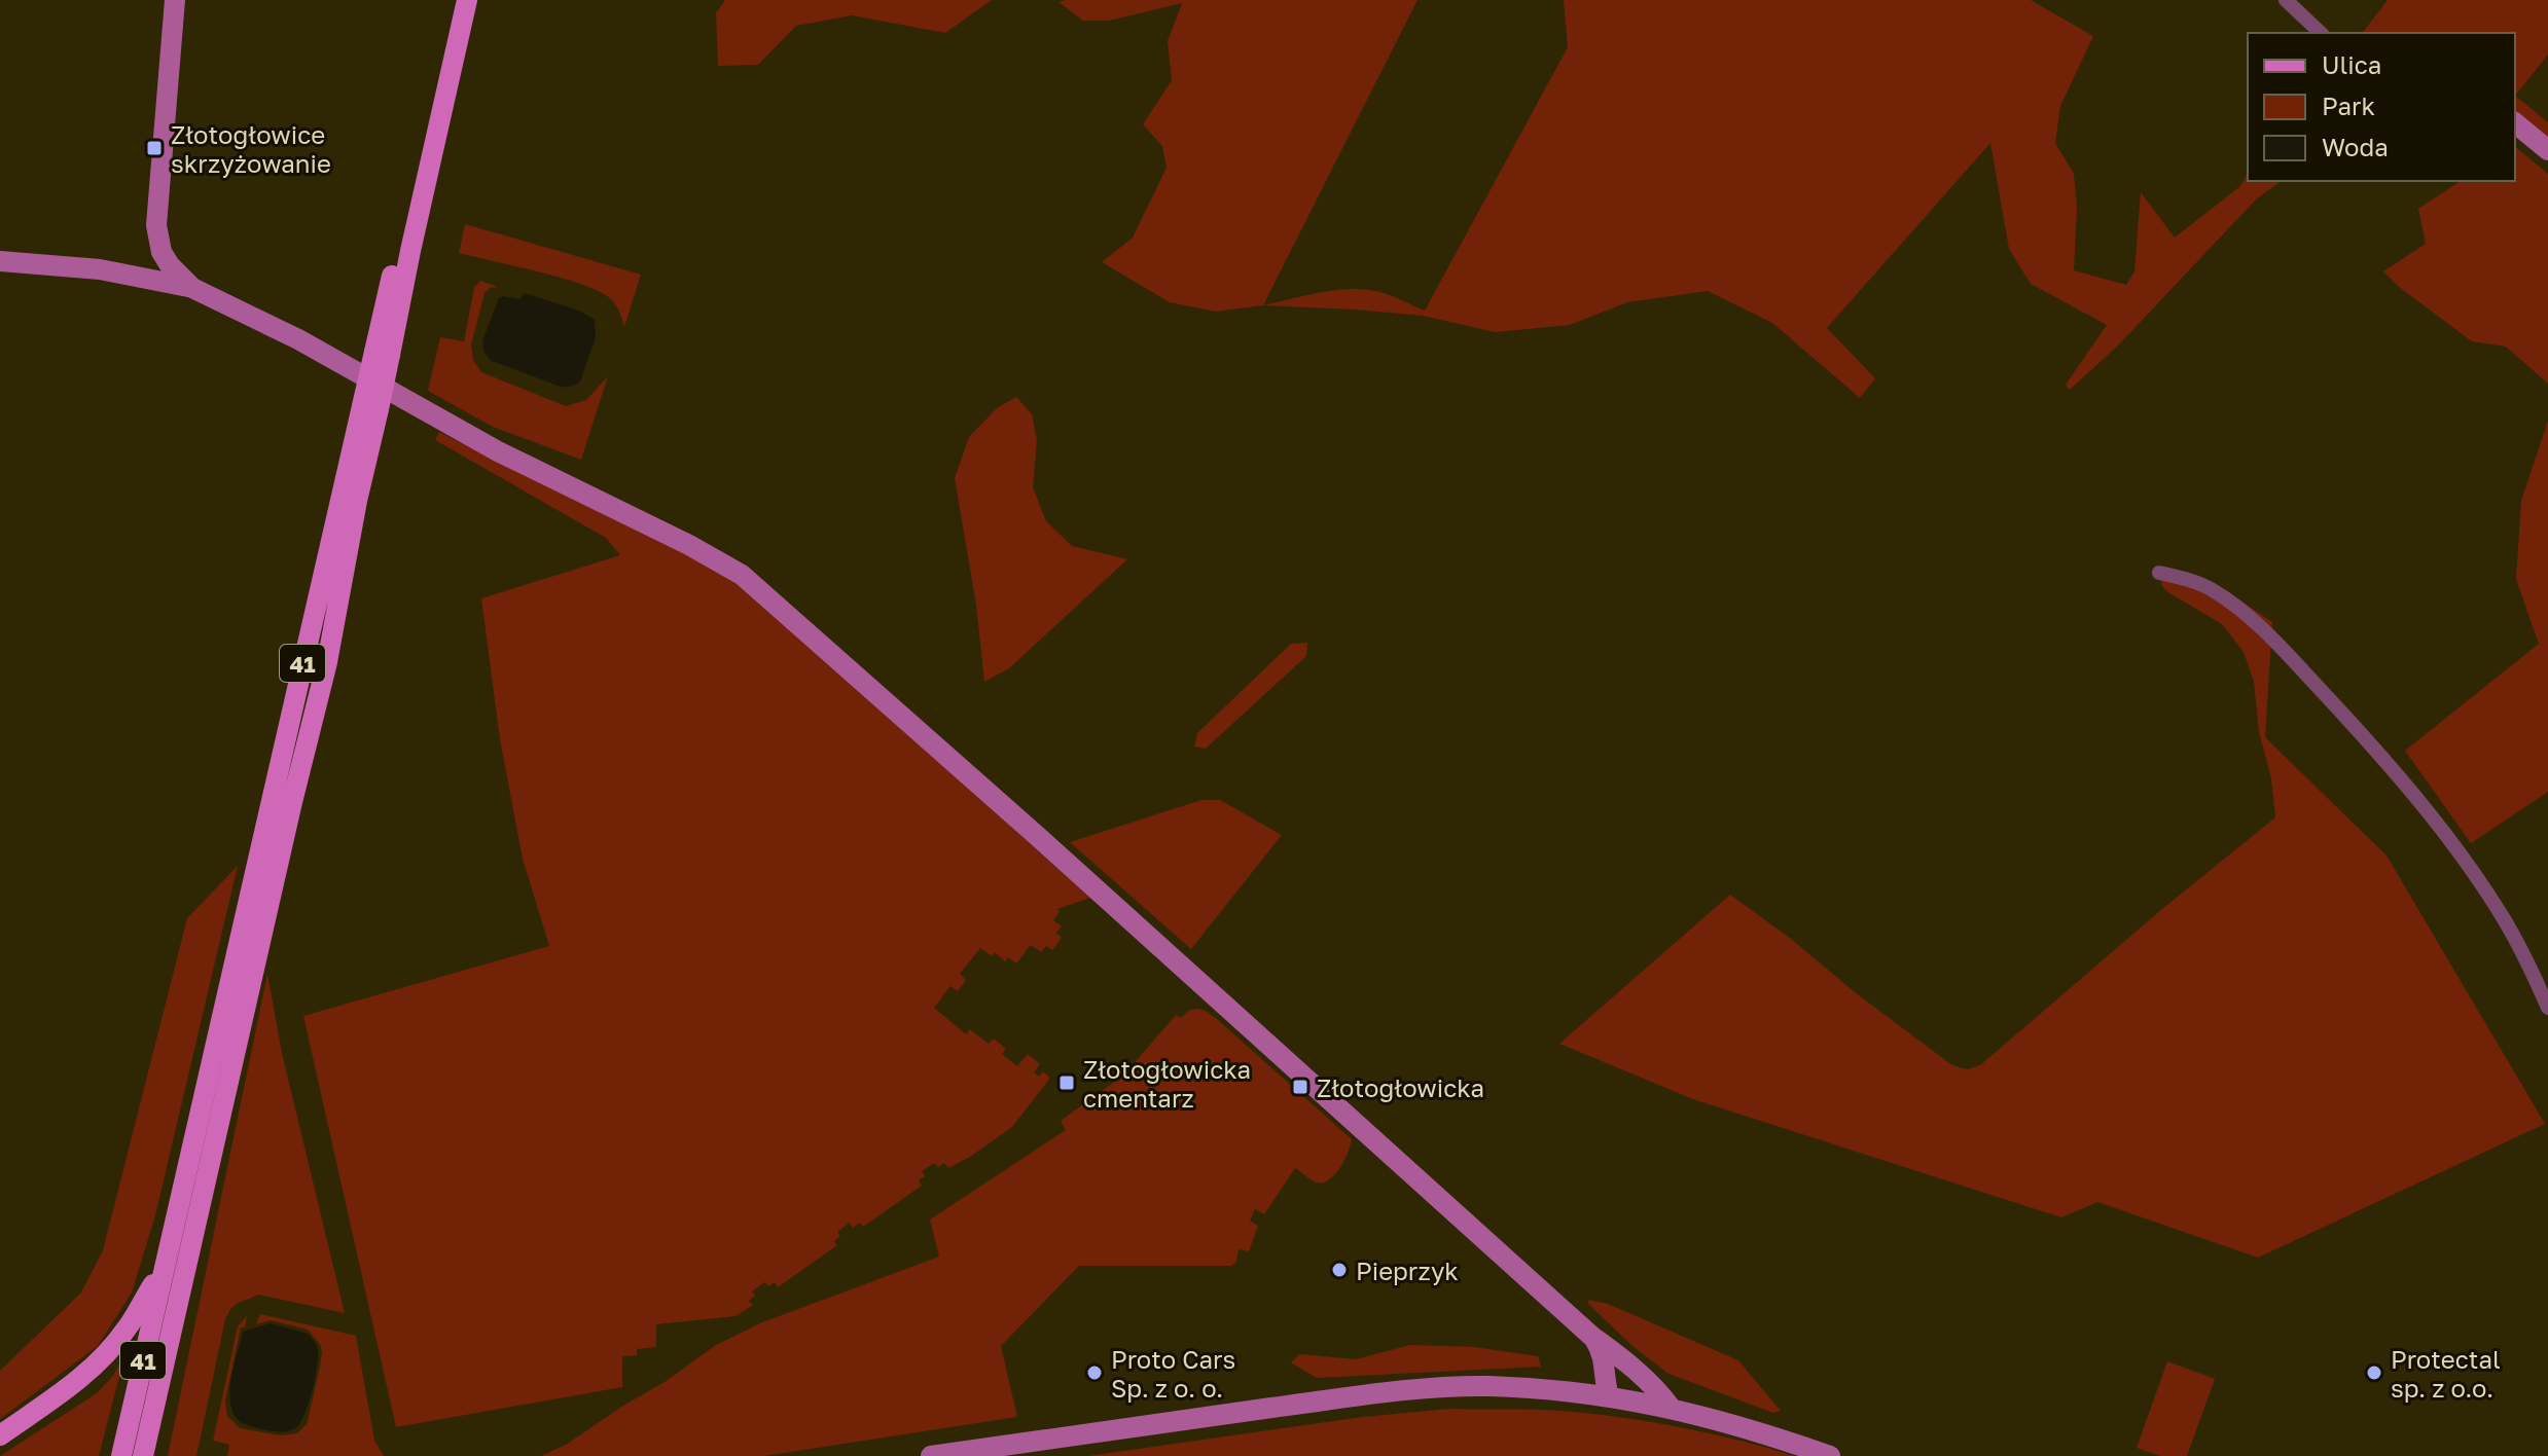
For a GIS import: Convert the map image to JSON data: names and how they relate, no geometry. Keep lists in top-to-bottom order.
{
  "streets": {
    "main road": ["41"]
  },
  "places": {
    "transit": ["Złotogłowice skrzyżowanie", "Złotogłowicka cmentarz", "Złotogłowicka"],
    "other": ["Pieprzyk", "Proto Cars Sp. z o. o.", "Protectal sp. z o.o."]
  },
  "legend": ["Ulica", "Park", "Woda"]
}
